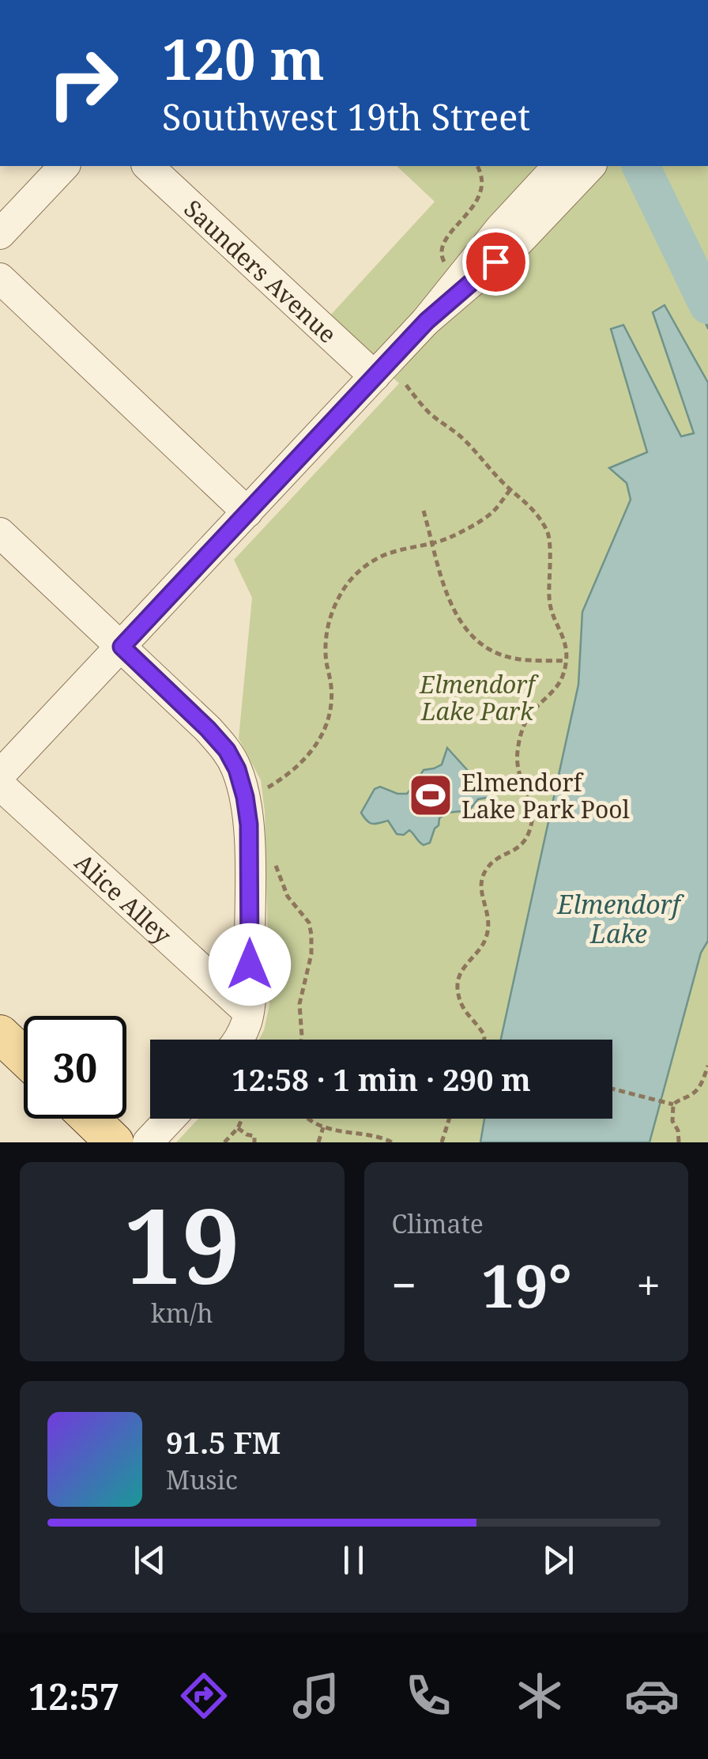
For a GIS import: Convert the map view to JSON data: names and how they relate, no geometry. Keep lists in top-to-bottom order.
{
  "streets": {
    "street": ["Saunders Avenue", "Alice Alley"]
  },
  "water": ["Elmendorf Lake"],
  "parks": ["Elmendorf Lake Park"],
  "places": {
    "sports": ["Elmendorf Lake Park Pool"]
  },
  "page": {
    "turn": ["120 m", "Southwest 19th Street"],
    "limit": "30",
    "trip": "12:58 · 1 min · 290 m",
    "tile": [
      ["19", "km/h"],
      "Climate"
    ],
    "heat": ["−", "19°", "+"],
    "song": ["91.5 FM", "Music"],
    "tabs": "12:57"
  }
}
